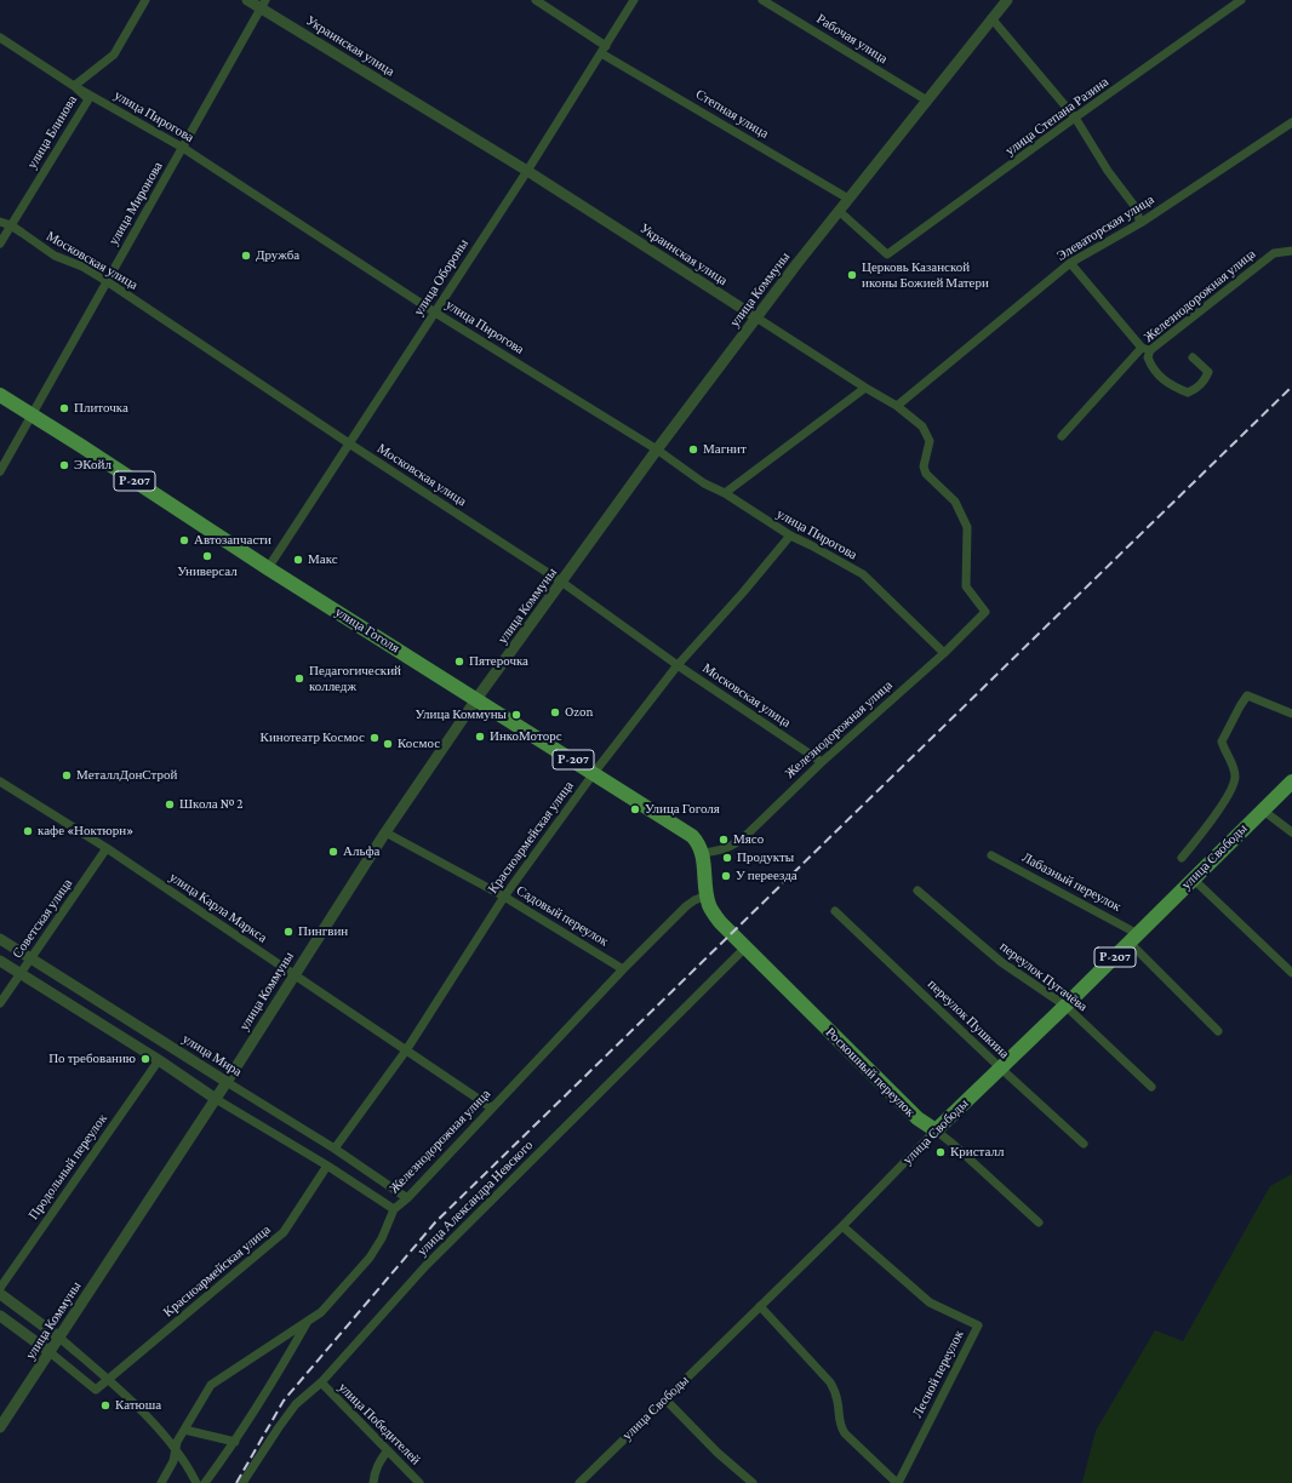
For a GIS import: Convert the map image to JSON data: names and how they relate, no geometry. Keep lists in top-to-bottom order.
{
  "streets": {
    "main road": [
      "Р-207",
      "улица Гоголя",
      "улица Свободы",
      "Роскошный переулок"
    ],
    "street": [
      "Рабочая улица",
      "Украинская улица",
      "Степная улица",
      "улица Пирогова",
      "улица Степана Разина",
      "улица Блинова",
      "улица Миронова",
      "Элеваторская улица",
      "Московская улица",
      "улица Обороны",
      "улица Коммуны",
      "Железнодорожная улица",
      "Красноармейская улица",
      "Лабазный переулок",
      "улица Карла Маркса",
      "Садовый переулок",
      "Советская улица",
      "переулок Пугачёва",
      "переулок Пушкина",
      "улица Мира",
      "Продольный переулок",
      "улица Александра Невского",
      "Лесной переулок",
      "улица Победителей"
    ]
  },
  "crossings": [
    ["Рабочая улица", "улица Коммуны"],
    ["Украинская улица", "улица Миронова"],
    ["Украинская улица", "Элеваторская улица"],
    ["Украинская улица", "улица Обороны"],
    ["Украинская улица", "улица Коммуны"],
    ["Украинская улица", "Железнодорожная улица"],
    ["Степная улица", "улица Обороны"],
    ["Степная улица", "улица Коммуны"],
    ["улица Пирогова", "улица Блинова"],
    ["улица Пирогова", "улица Миронова"],
    ["улица Пирогова", "улица Обороны"],
    ["улица Пирогова", "улица Коммуны"],
    ["улица Пирогова", "Железнодорожная улица"],
    ["улица Пирогова", "Красноармейская улица"],
    ["улица Степана Разина", "улица Коммуны"],
    ["улица Блинова", "Московская улица"],
    ["улица Миронова", "Московская улица"],
    ["улица Миронова", "улица Гоголя"],
    ["Московская улица", "улица Обороны"],
    ["Московская улица", "улица Коммуны"],
    ["Московская улица", "Железнодорожная улица"],
    ["Московская улица", "Красноармейская улица"],
    ["улица Обороны", "улица Гоголя"],
    ["улица Коммуны", "улица Гоголя"],
    ["улица Коммуны", "улица Карла Маркса"],
    ["улица Коммуны", "Садовый переулок"],
    ["улица Коммуны", "улица Мира"],
    ["Железнодорожная улица", "улица Гоголя"],
    ["Железнодорожная улица", "улица Карла Маркса"],
    ["Железнодорожная улица", "Садовый переулок"],
    ["Железнодорожная улица", "улица Мира"],
    ["Железнодорожная улица", "Роскошный переулок"],
    ["улица Гоголя", "Красноармейская улица"],
    ["Красноармейская улица", "улица Карла Маркса"],
    ["Красноармейская улица", "Садовый переулок"],
    ["Красноармейская улица", "улица Мира"],
    ["улица Свободы", "Лабазный переулок"],
    ["улица Свободы", "переулок Пугачёва"],
    ["улица Свободы", "переулок Пушкина"],
    ["улица Свободы", "Роскошный переулок"],
    ["улица Свободы", "Лесной переулок"],
    ["улица Карла Маркса", "Советская улица"],
    ["Советская улица", "улица Мира"],
    ["Роскошный переулок", "улица Александра Невского"],
    ["улица Александра Невского", "улица Победителей"]
  ],
  "places": [
    "Дружба",
    "Церковь Казанской иконы Божией Матери",
    "Плиточка",
    "Магнит",
    "ЭКойл",
    "Автозапчасти",
    "Универсал",
    "Макс",
    "Пятерочка",
    "Педагогический колледж",
    "Ozon",
    "Улица Коммуны",
    "ИнкоМоторс",
    "Кинотеатр Космос",
    "Космос",
    "МеталлДонСтрой",
    "Школа № 2",
    "Улица Гоголя",
    "кафе «Ноктюрн»",
    "Мясо",
    "Альфа",
    "Продукты",
    "У переезда",
    "Пингвин",
    "По требованию",
    "Кристалл",
    "Катюша"
  ]
}
